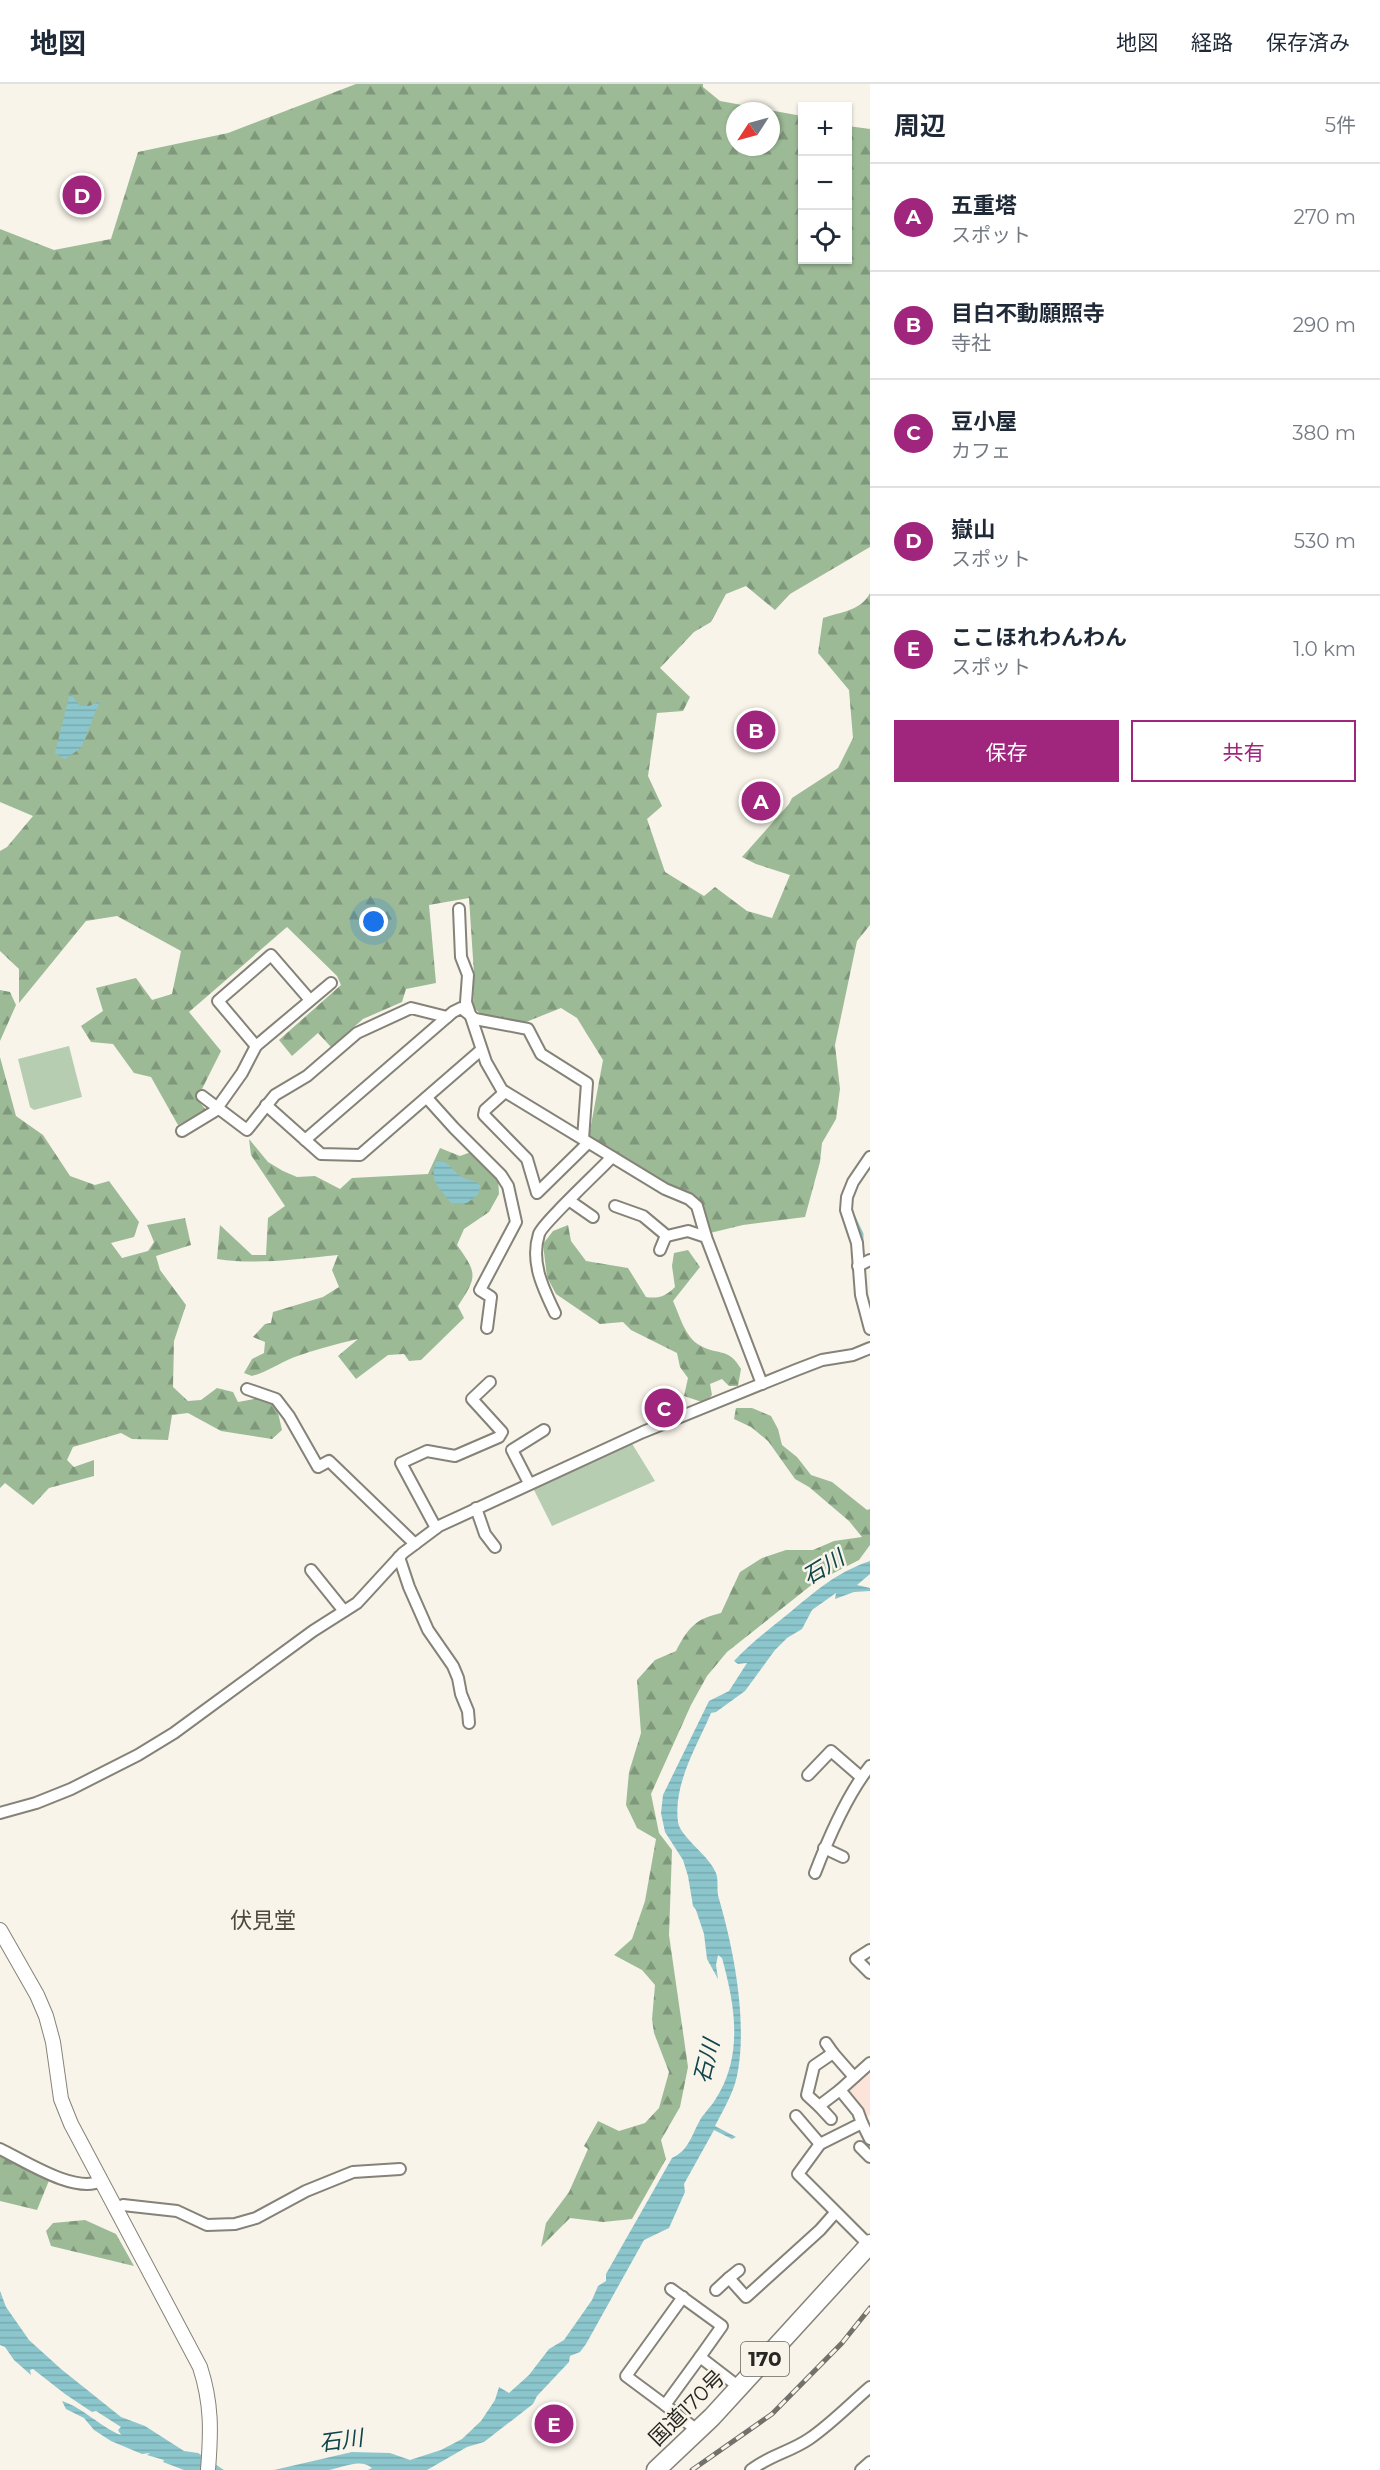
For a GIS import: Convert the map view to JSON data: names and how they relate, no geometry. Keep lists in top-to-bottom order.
{
  "streets": {
    "highway": ["170", "国道170号"]
  },
  "districts": ["伏見堂"],
  "water": ["石川"],
  "north": "bottom left",
  "page": {
    "header": "地図",
    "nav": ["地図", "経路", "保存済み"],
    "heading": ["周辺", "5件"],
    "map_buttons": ["+", "−"],
    "list": [
      {
        "mark": "A",
        "name": "五重塔",
        "note": "スポット",
        "value": "270 m"
      },
      {
        "mark": "B",
        "name": "目白不動願照寺",
        "note": "寺社",
        "value": "290 m"
      },
      {
        "mark": "C",
        "name": "豆小屋",
        "note": "カフェ",
        "value": "380 m"
      },
      {
        "mark": "D",
        "name": "嶽山",
        "note": "スポット",
        "value": "530 m"
      },
      {
        "mark": "E",
        "name": "ここほれわんわん",
        "note": "スポット",
        "value": "1.0 km"
      }
    ],
    "pins": [
      "D",
      "B",
      "A",
      "C",
      "E"
    ],
    "buttons": ["保存", "共有"]
  }
}
